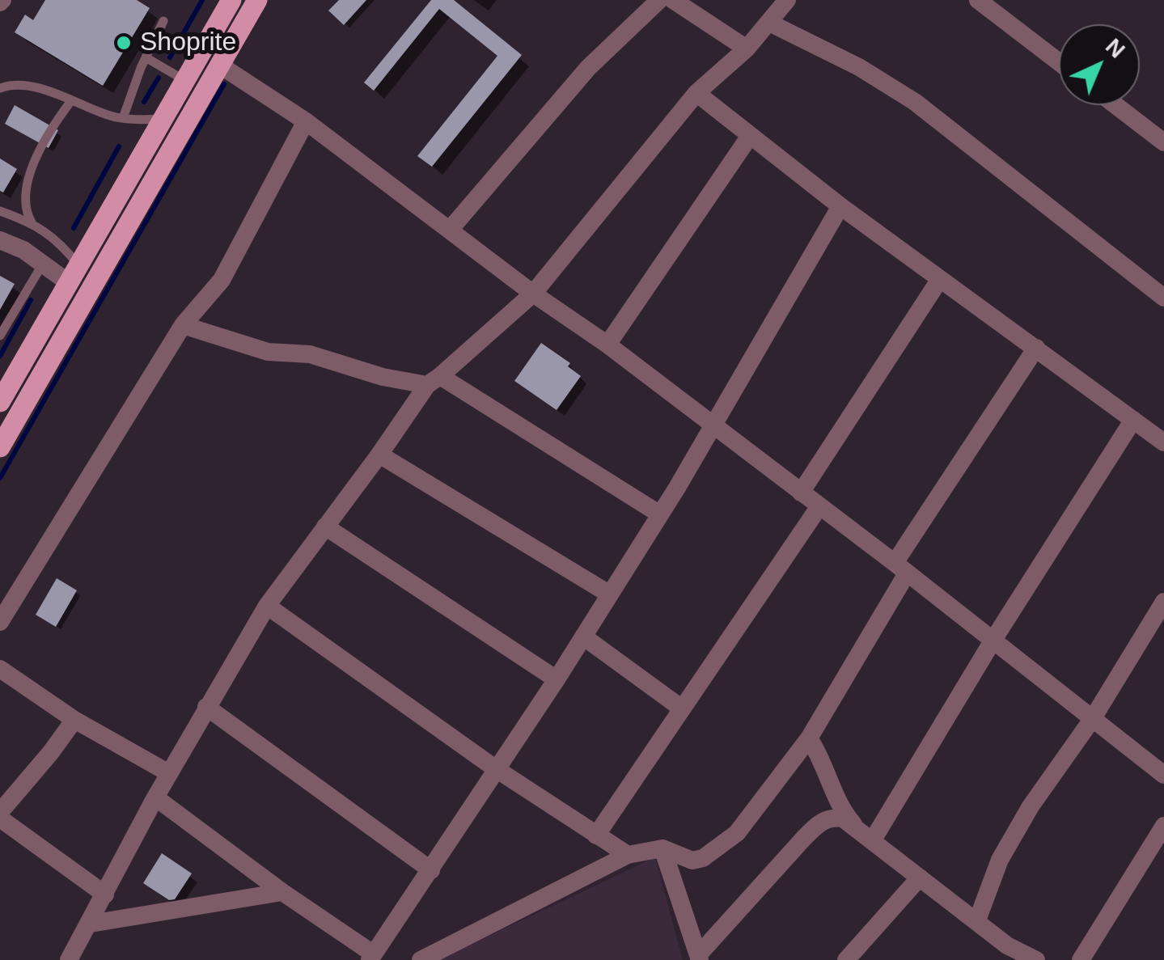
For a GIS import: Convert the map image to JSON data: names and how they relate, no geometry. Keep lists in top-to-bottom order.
{
  "places": ["Shoprite"],
  "north": "top right"
}
